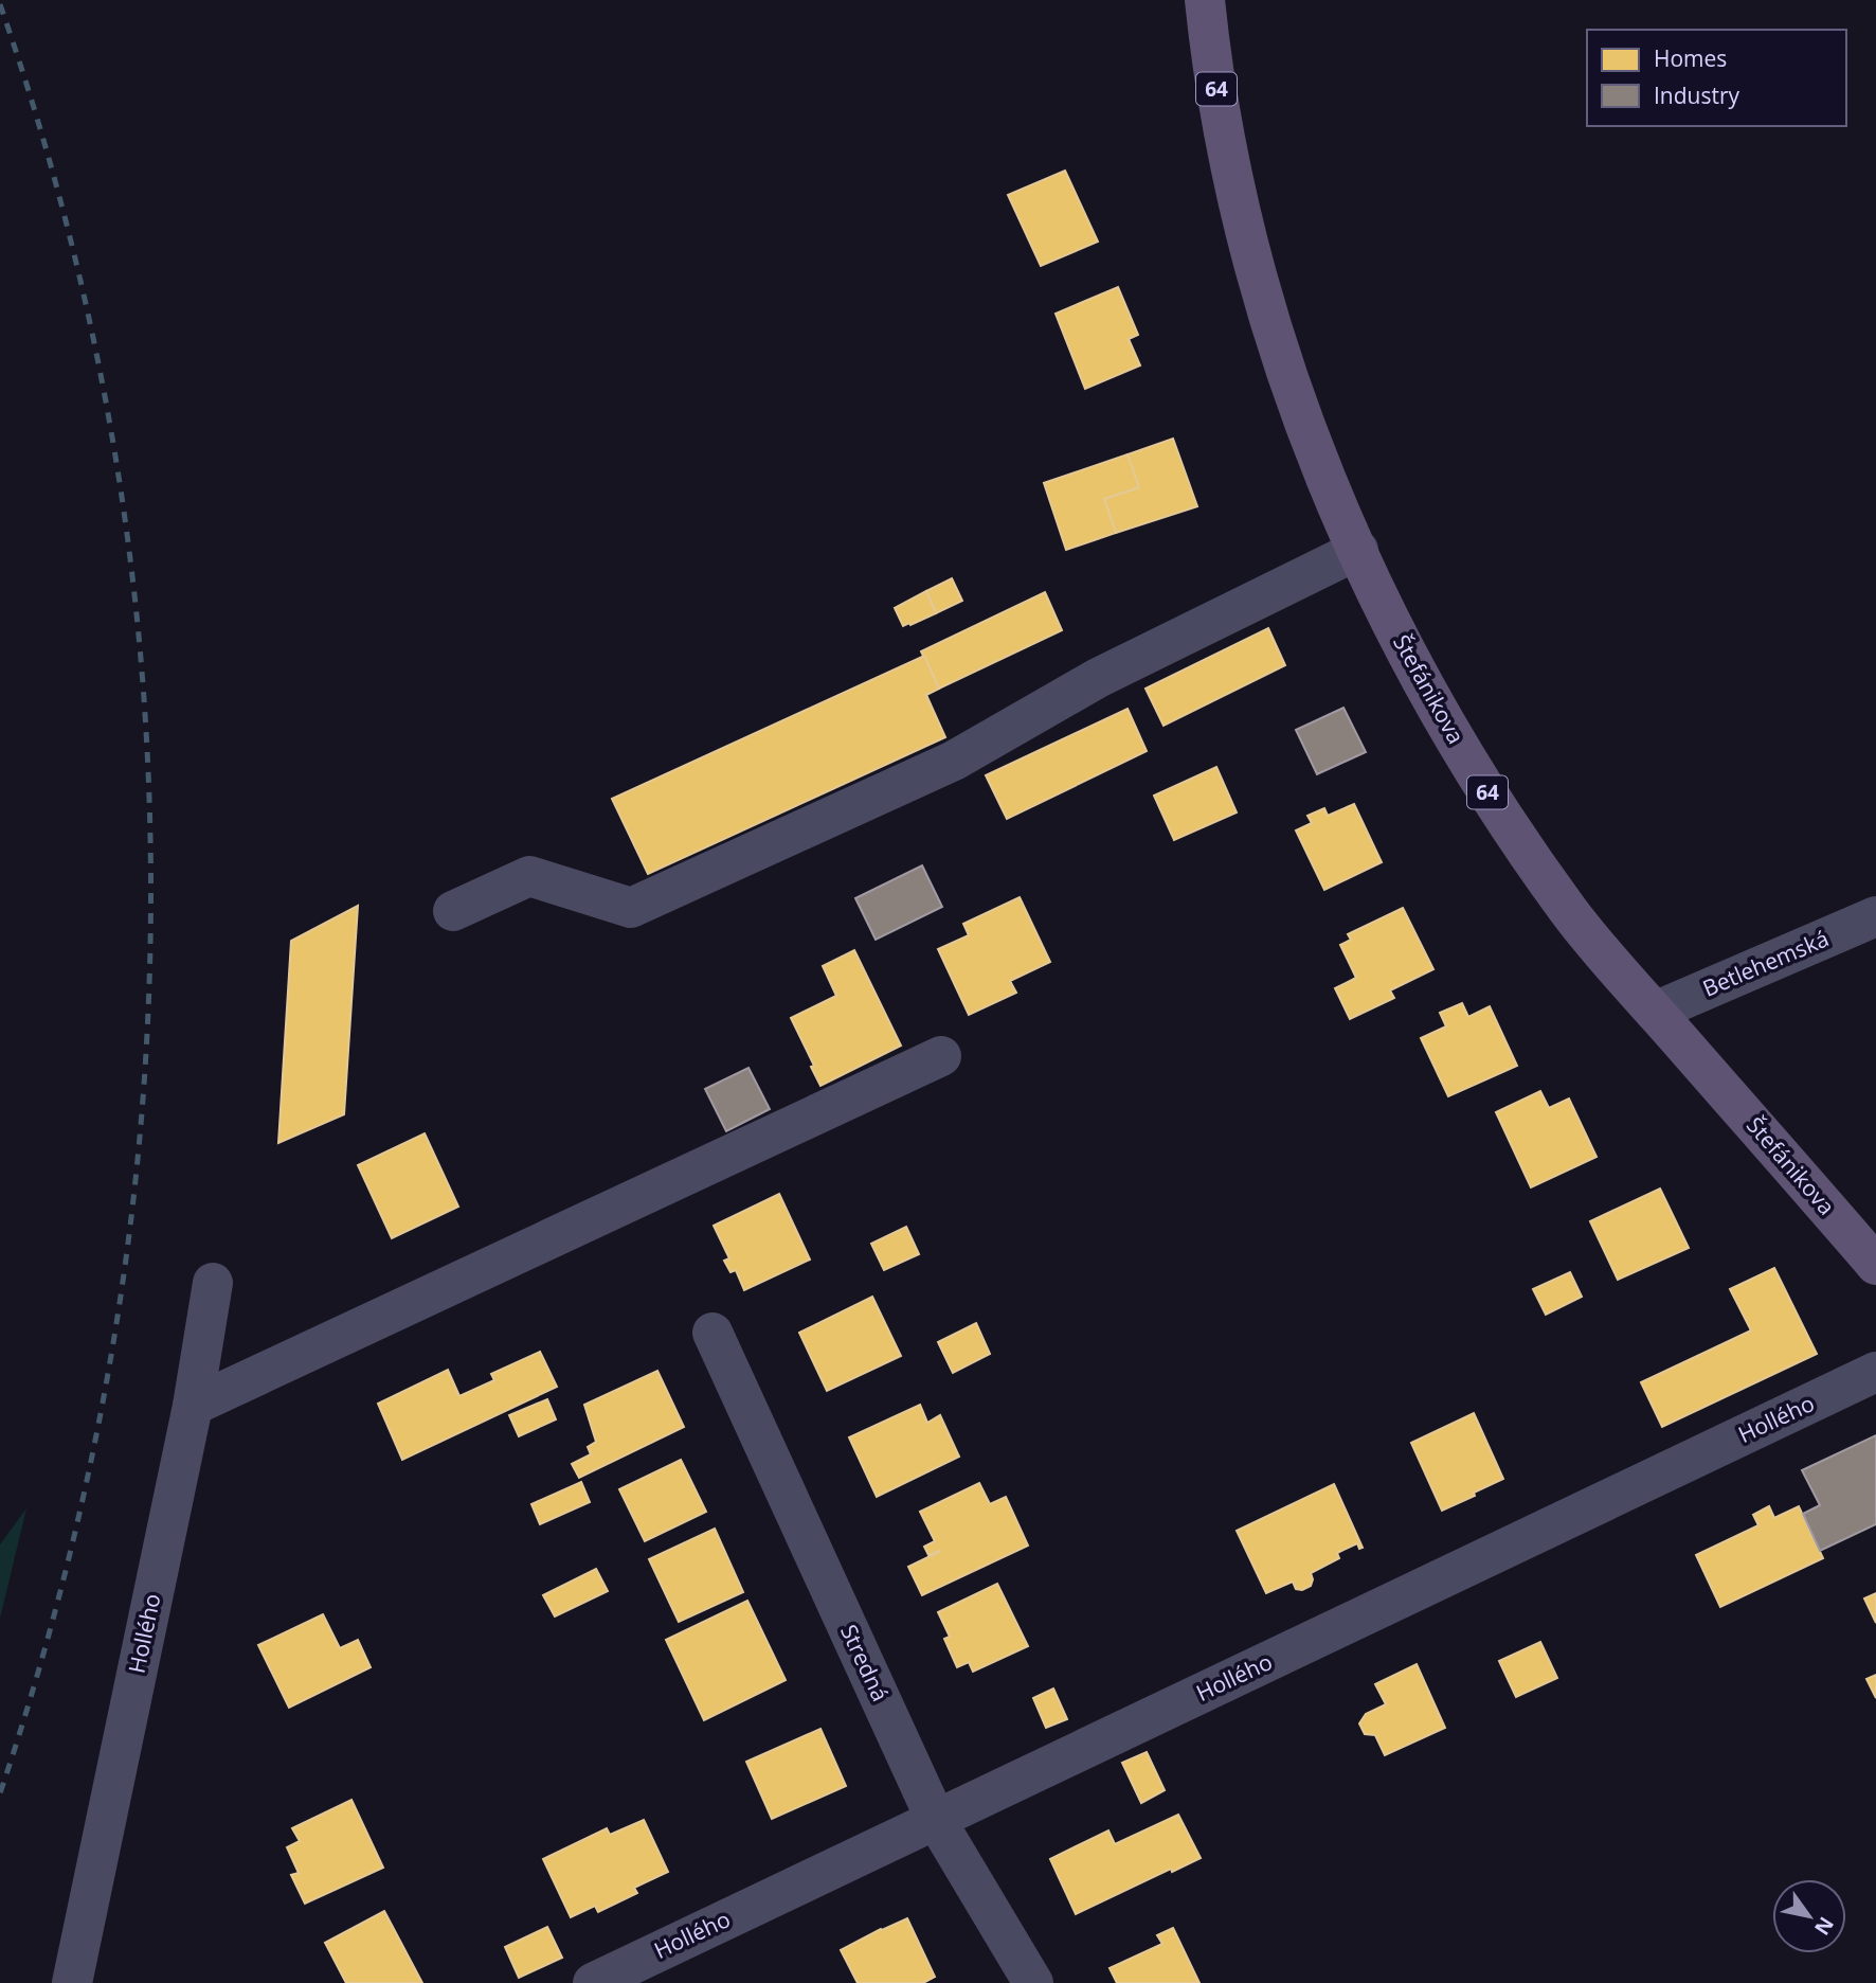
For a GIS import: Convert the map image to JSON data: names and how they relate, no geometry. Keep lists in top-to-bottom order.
{
  "streets": {
    "main road": ["64", "Štefánikova"],
    "street": ["Betlehemská", "Hollého", "Stredná"]
  },
  "crossings": [
    ["Štefánikova", "Betlehemská"],
    ["Hollého", "Stredná"]
  ],
  "legend": ["Homes", "Industry"],
  "north": "bottom right"
}
